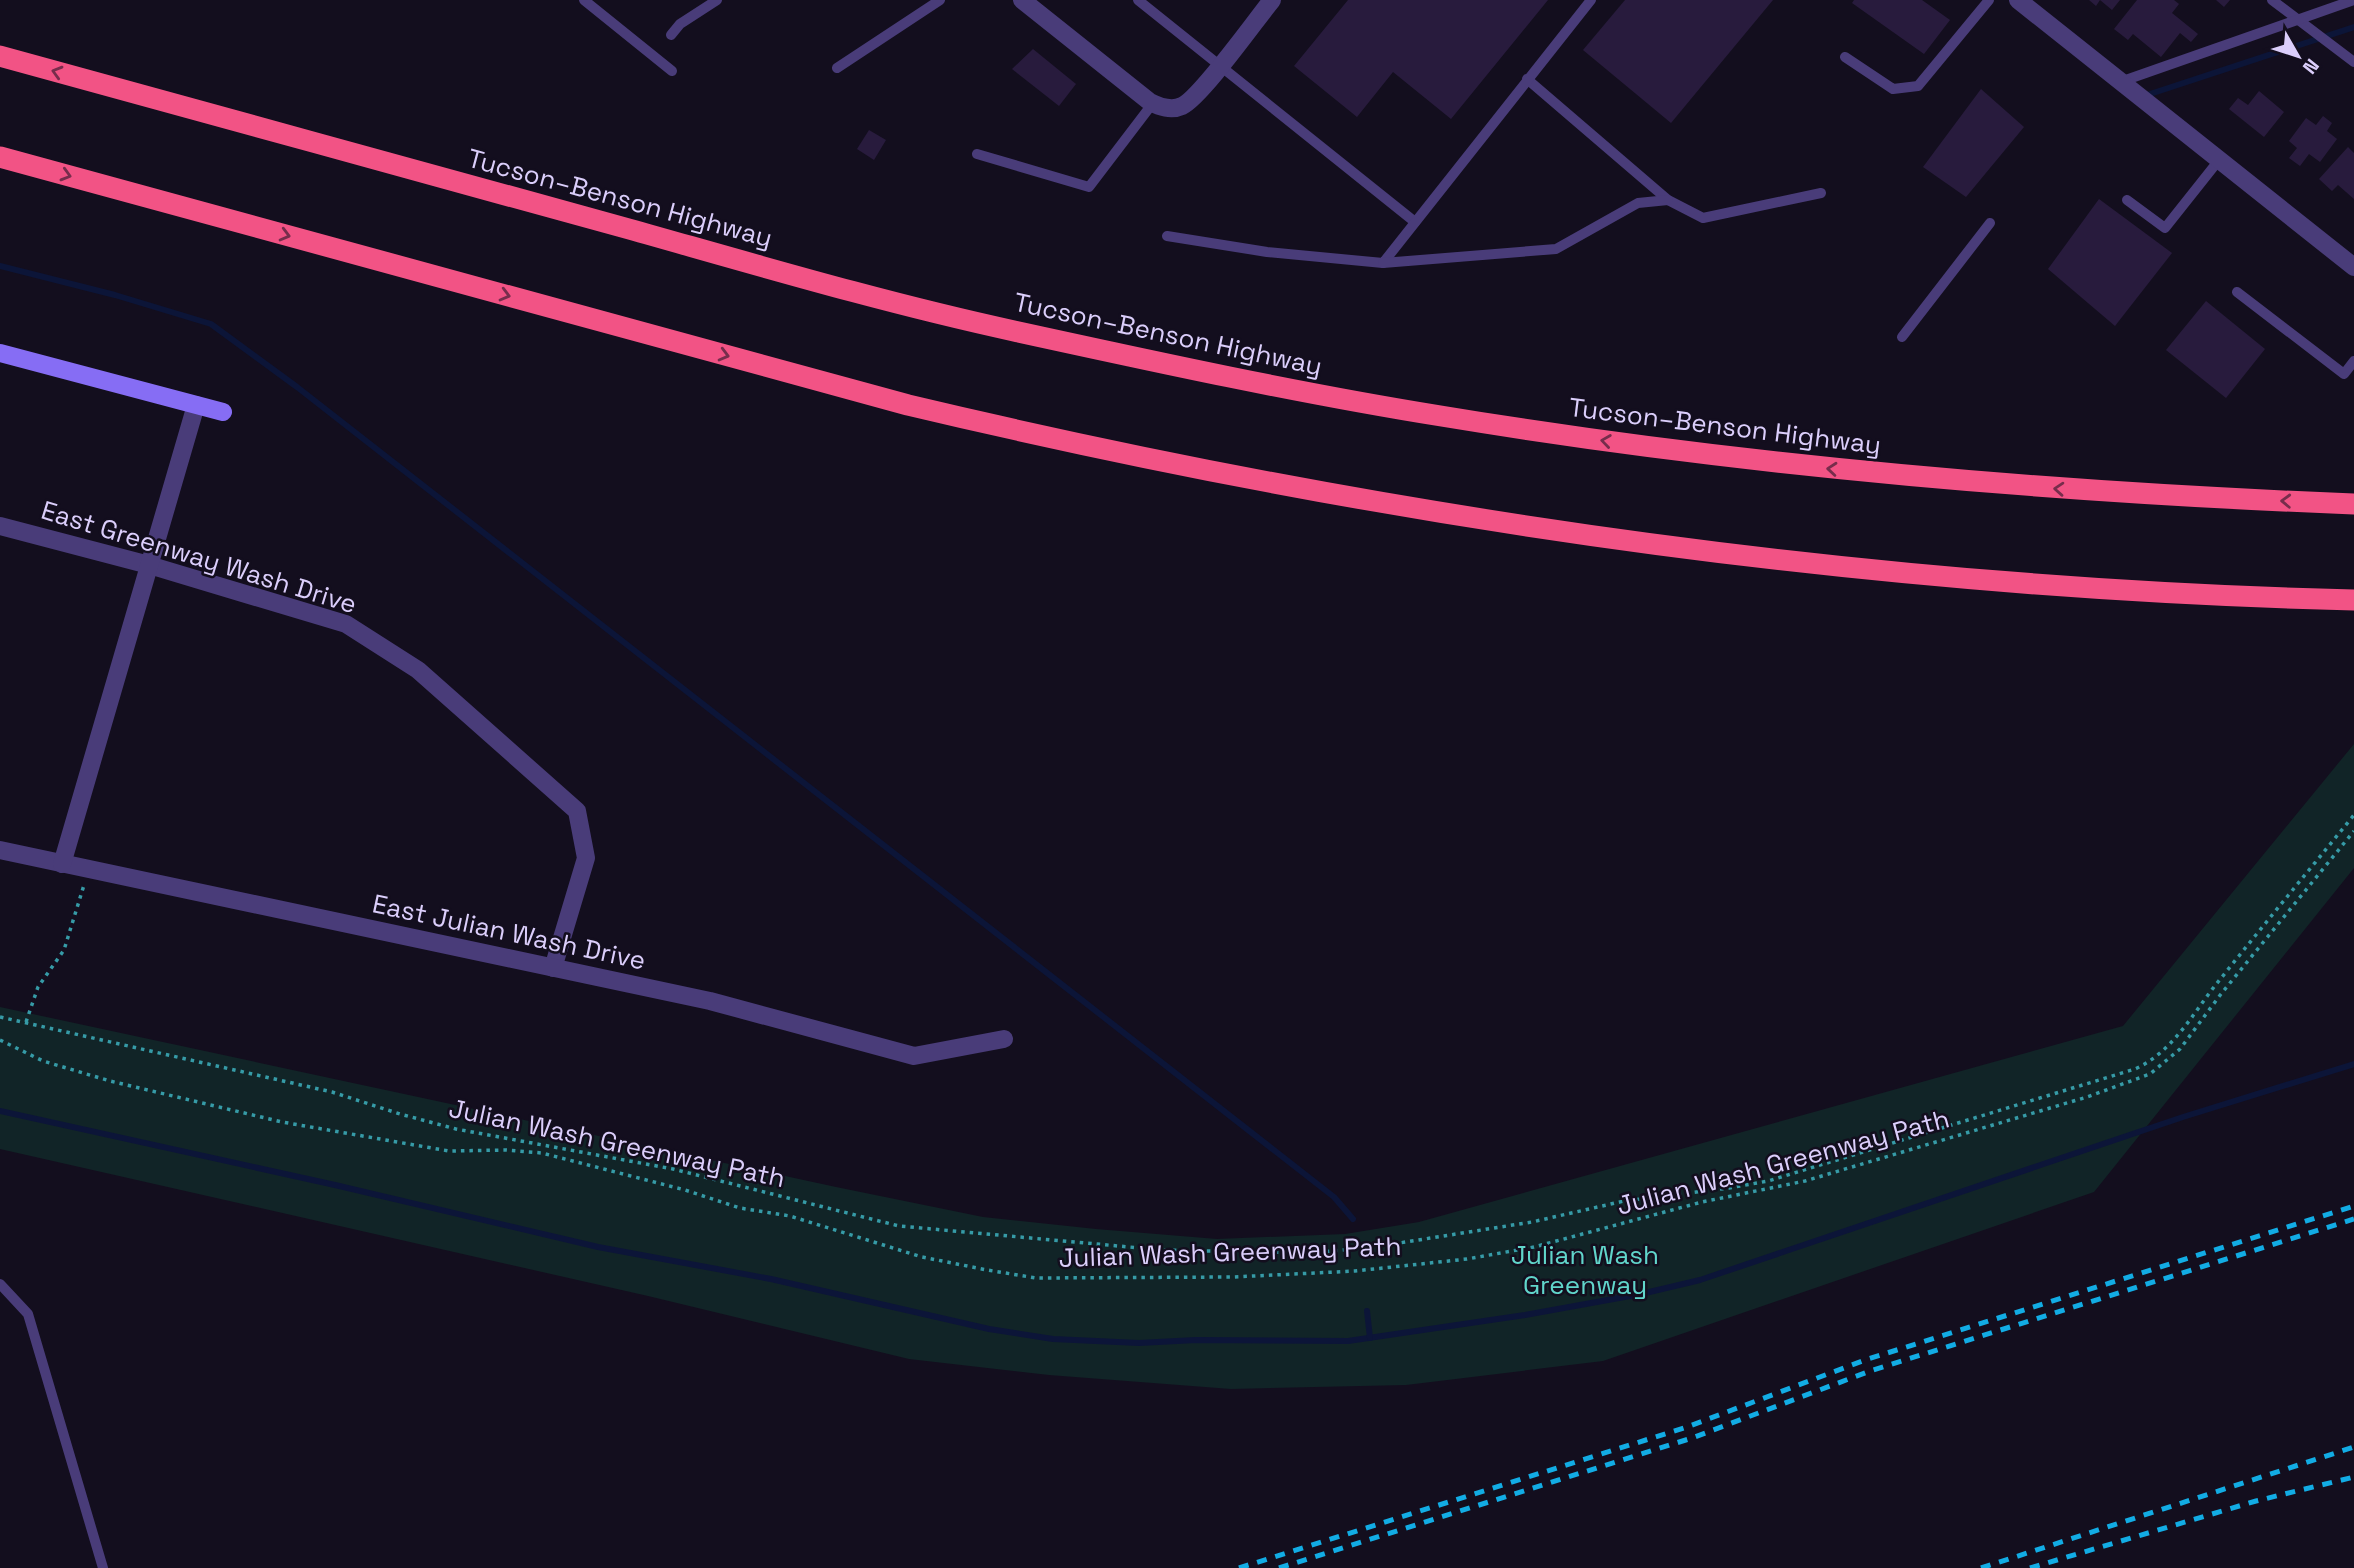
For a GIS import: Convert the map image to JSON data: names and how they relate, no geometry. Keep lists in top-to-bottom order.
{
  "streets": {
    "highway": ["Tucson–Benson Highway"],
    "street": ["East Greenway Wash Drive", "East Julian Wash Drive"],
    "path": ["Julian Wash Greenway Path"]
  },
  "crossings": [
    ["East Greenway Wash Drive", "East Julian Wash Drive"]
  ],
  "parks": ["Julian Wash Greenway"],
  "north": "bottom right"
}
